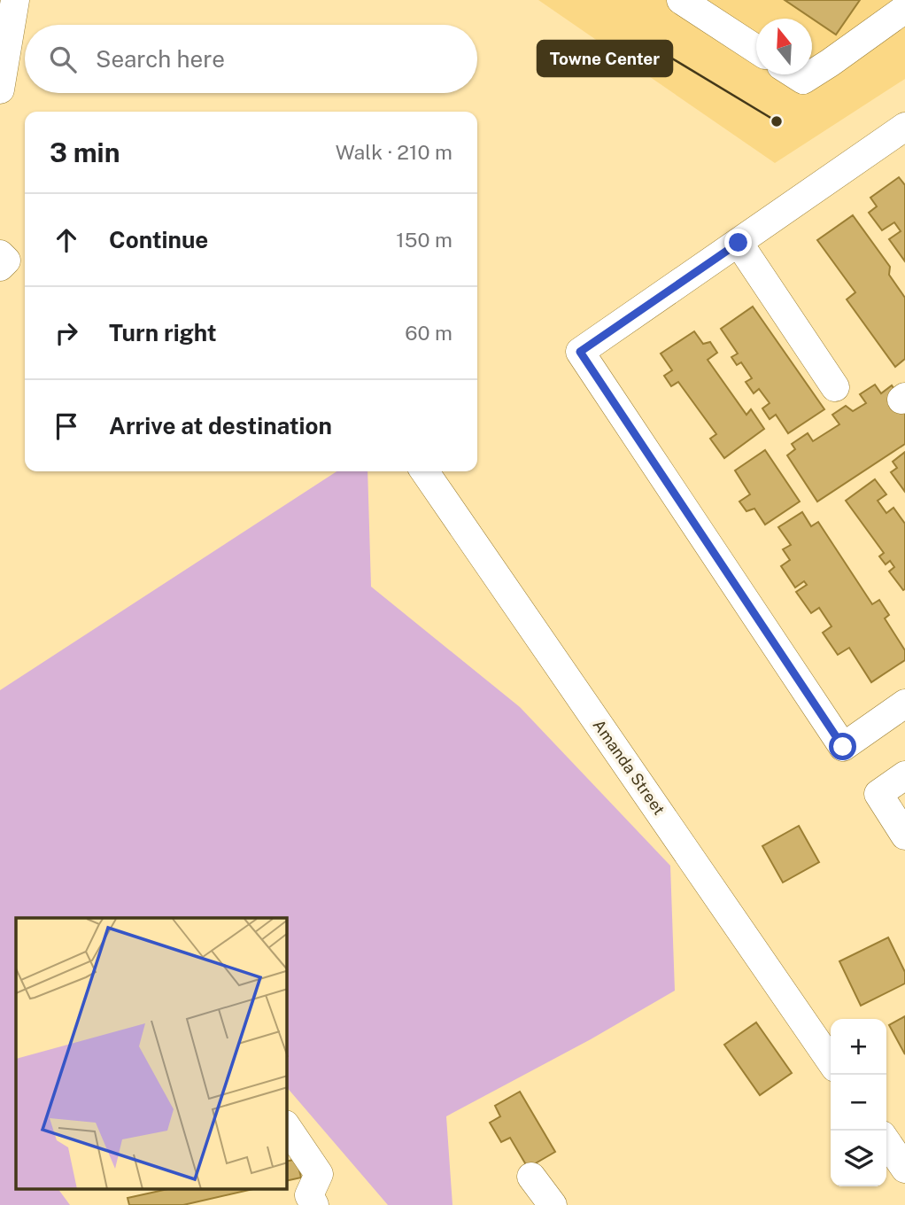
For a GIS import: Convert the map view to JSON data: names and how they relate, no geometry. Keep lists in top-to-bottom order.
{
  "streets": {
    "street": ["Amanda Street"]
  },
  "places": ["Towne Center"],
  "north": "top",
  "page": {
    "search": "Search here",
    "heading": ["3 min", "Walk · 210 m"],
    "list": [
      ["Continue", "150 m"],
      ["Turn right", "60 m"],
      "Arrive at destination"
    ],
    "map_buttons": ["+", "−"]
  }
}
